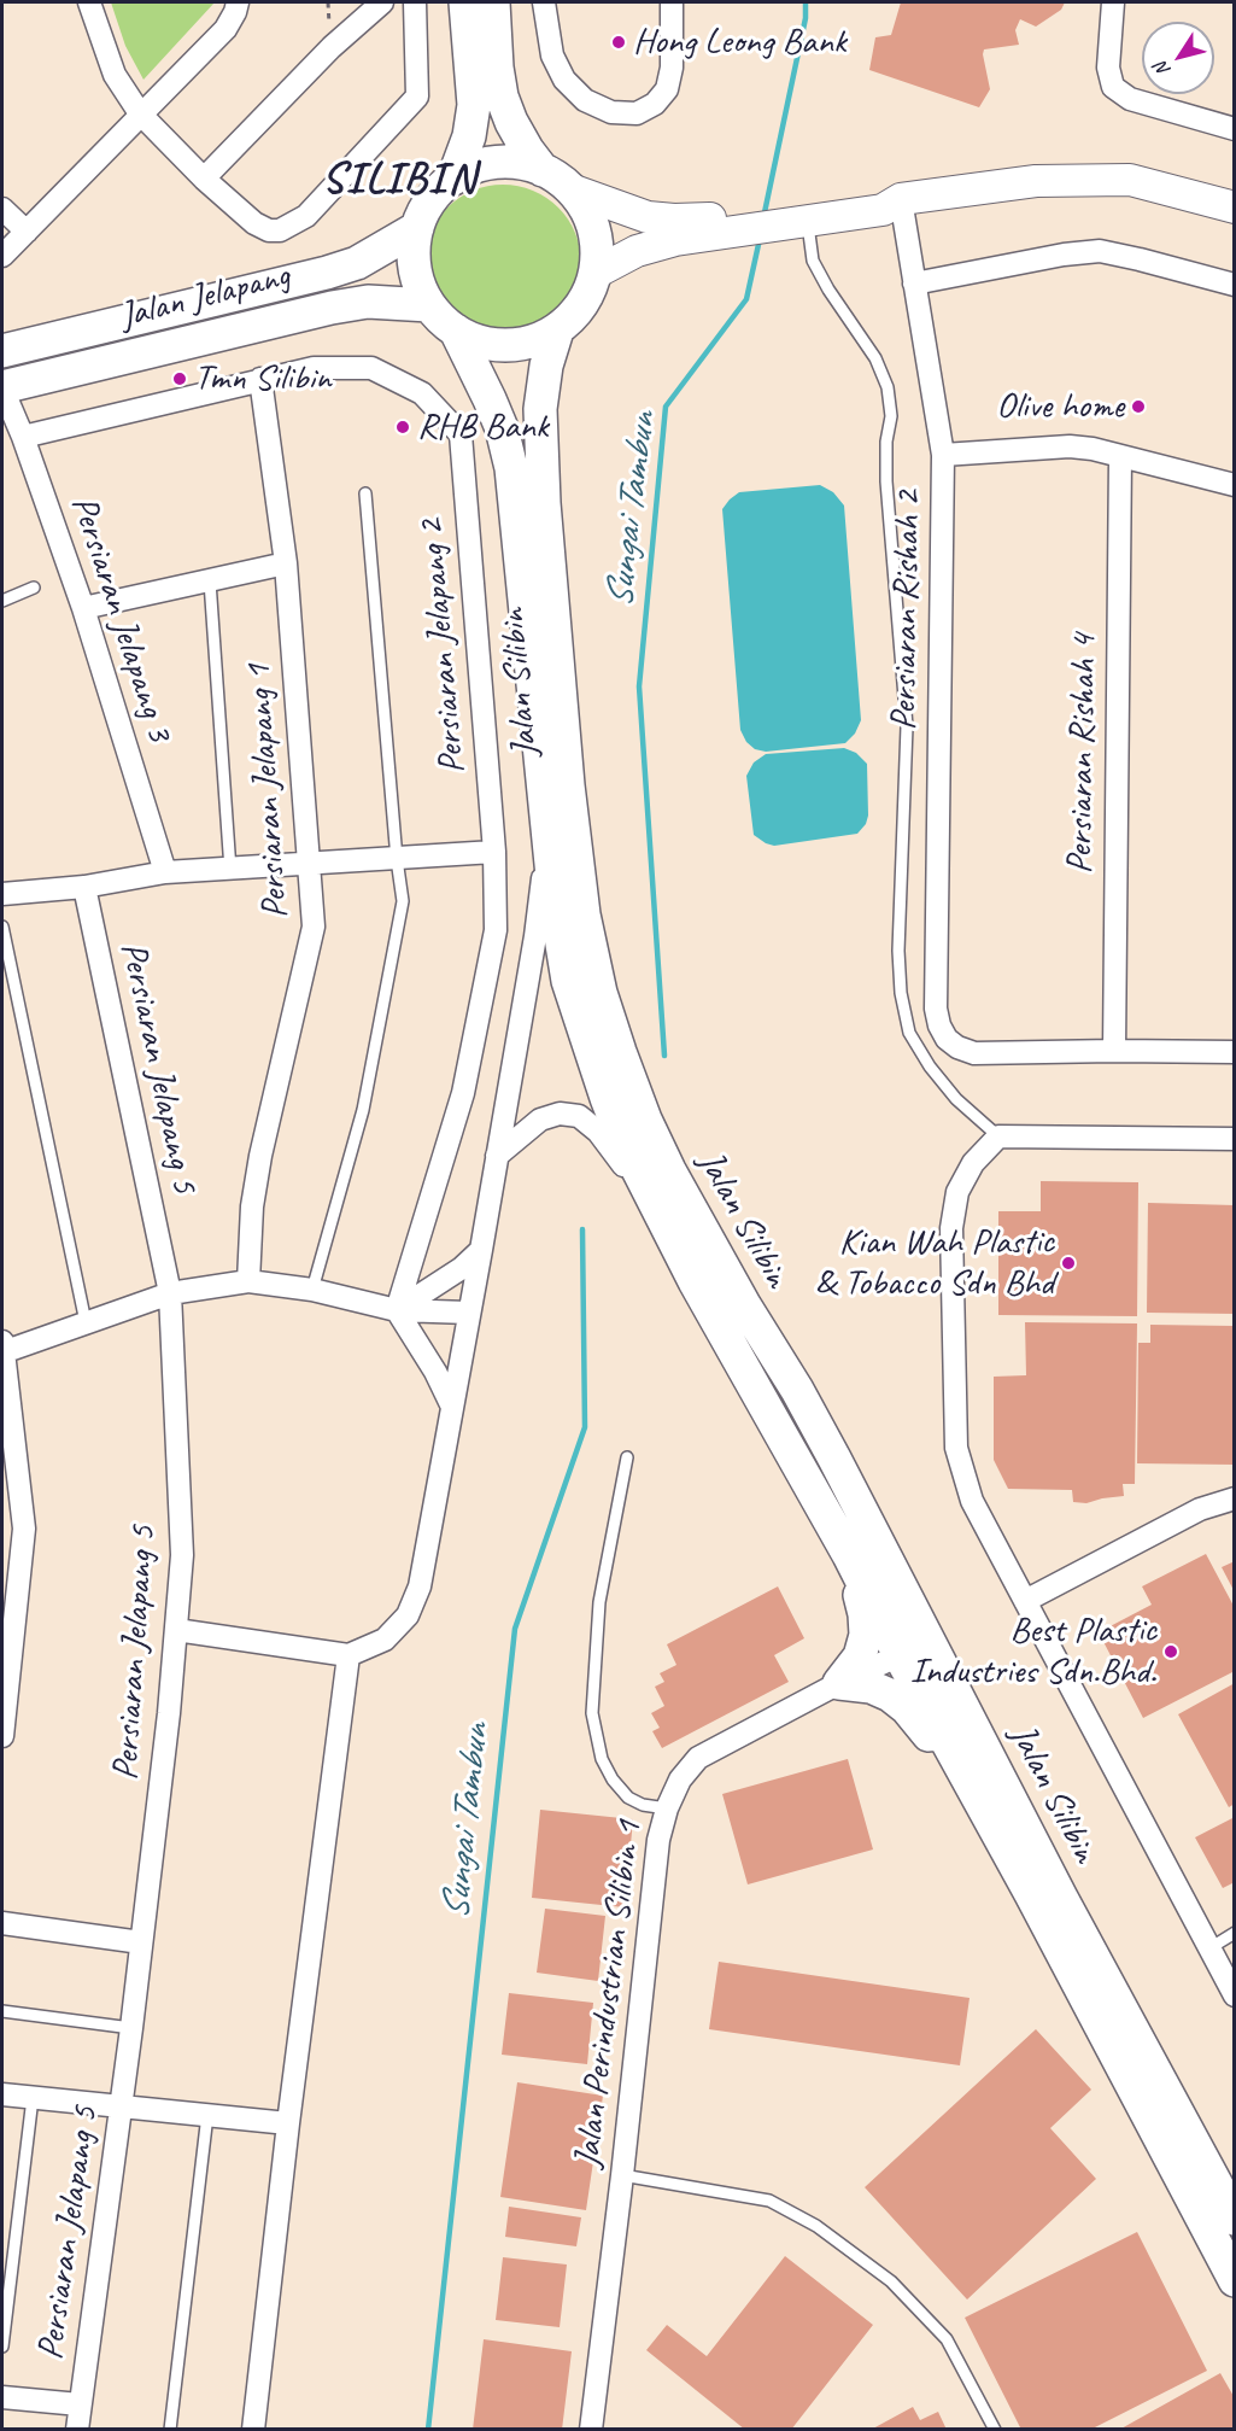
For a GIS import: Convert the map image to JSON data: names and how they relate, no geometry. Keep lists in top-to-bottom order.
{
  "streets": {
    "main road": ["Jalan Jelapang", "Jalan Silibin"],
    "street": [
      "Persiaran Rishah 2",
      "Persiaran Jelapang 3",
      "Persiaran Jelapang 2",
      "Persiaran Rishah 4",
      "Persiaran Jelapang 1",
      "Persiaran Jelapang 5",
      "Jalan Perindustrian Silibin 1"
    ]
  },
  "crossings": [
    ["Jalan Jelapang", "Persiaran Jelapang 3"],
    ["Jalan Jelapang", "Jalan Silibin"],
    ["Persiaran Rishah 2", "Persiaran Rishah 4"],
    ["Persiaran Jelapang 3", "Persiaran Jelapang 2"],
    ["Persiaran Jelapang 2", "Persiaran Jelapang 1"],
    ["Jalan Silibin", "Jalan Perindustrian Silibin 1"]
  ],
  "districts": ["SILIBIN"],
  "water": ["Sungai Tambun"],
  "places": [
    "Hong Leong Bank",
    "Tmn Silibin",
    "Olive home",
    "RHB Bank",
    "Kian Wah Plastic & Tobacco Sdn Bhd",
    "Best Plastic Industries Sdn.Bhd."
  ],
  "north": "bottom left"
}
